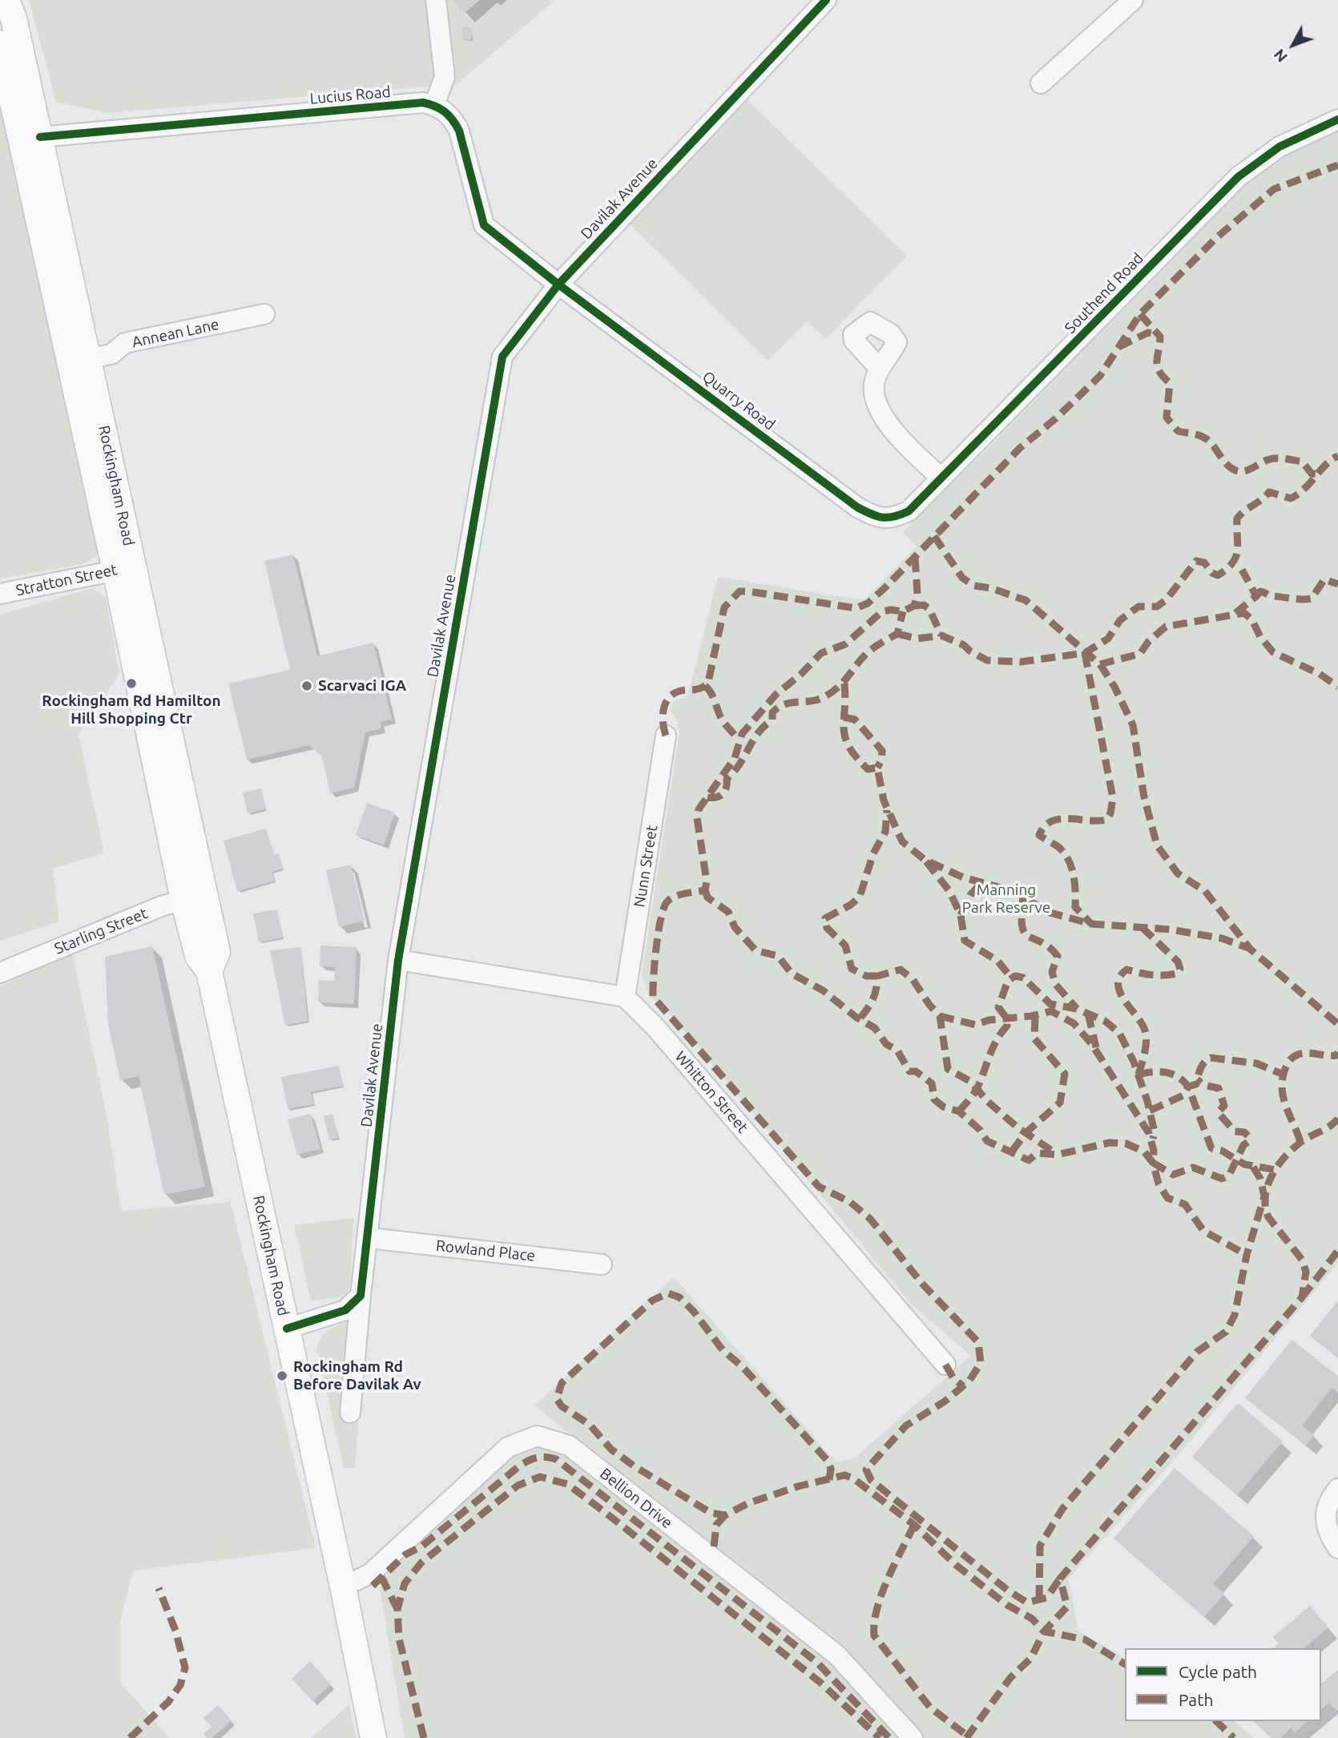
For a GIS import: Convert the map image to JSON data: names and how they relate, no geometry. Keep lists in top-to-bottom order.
{
  "streets": {
    "main road": ["Rockingham Road"],
    "street": [
      "Lucius Road",
      "Davilak Avenue",
      "Southend Road",
      "Annean Lane",
      "Quarry Road",
      "Stratton Street",
      "Nunn Street",
      "Starling Street",
      "Whitton Street",
      "Rowland Place",
      "Bellion Drive"
    ]
  },
  "crossings": [
    ["Lucius Road", "Rockingham Road"],
    ["Davilak Avenue", "Quarry Road"],
    ["Davilak Avenue", "Rowland Place"],
    ["Southend Road", "Quarry Road"],
    ["Annean Lane", "Rockingham Road"],
    ["Rockingham Road", "Stratton Street"],
    ["Rockingham Road", "Starling Street"],
    ["Rockingham Road", "Bellion Drive"],
    ["Nunn Street", "Whitton Street"]
  ],
  "parks": ["Manning Park Reserve"],
  "places": ["Rockingham Rd Hamilton Hill Shopping Ctr", "Scarvaci IGA", "Rockingham Rd Before Davilak Av"],
  "legend": ["Cycle path", "Path"],
  "north": "bottom left"
}
